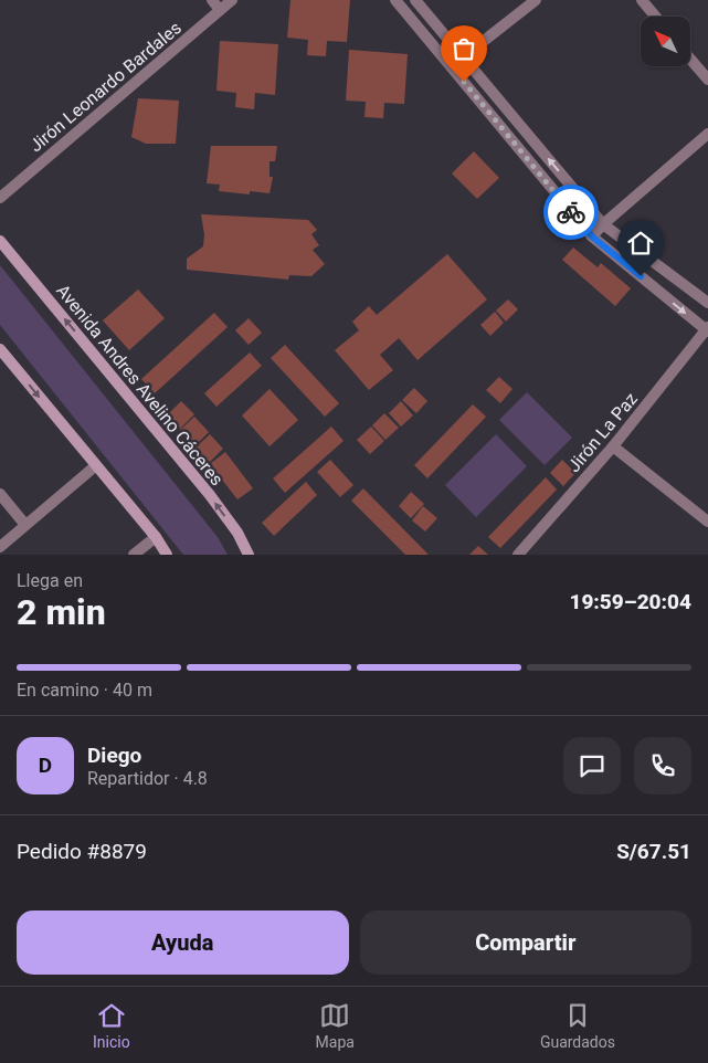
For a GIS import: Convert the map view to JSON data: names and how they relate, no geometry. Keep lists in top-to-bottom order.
{
  "streets": {
    "main road": ["Avenida Andres Avelino Cáceres"],
    "street": ["Jirón Leonardo Bardales", "Jirón La Paz"]
  },
  "north": "top left",
  "page": {
    "heading": ["2 min", "Llega en", "19:59–20:04"],
    "panel": [
      "Diego",
      "Repartidor · 4.8",
      "Pedido #8879",
      "S/67.51"
    ],
    "bar": "En camino · 40 m",
    "round": "D",
    "buttons": ["Ayuda", "Compartir"],
    "tabs": ["Inicio", "Mapa", "Guardados"]
  }
}
